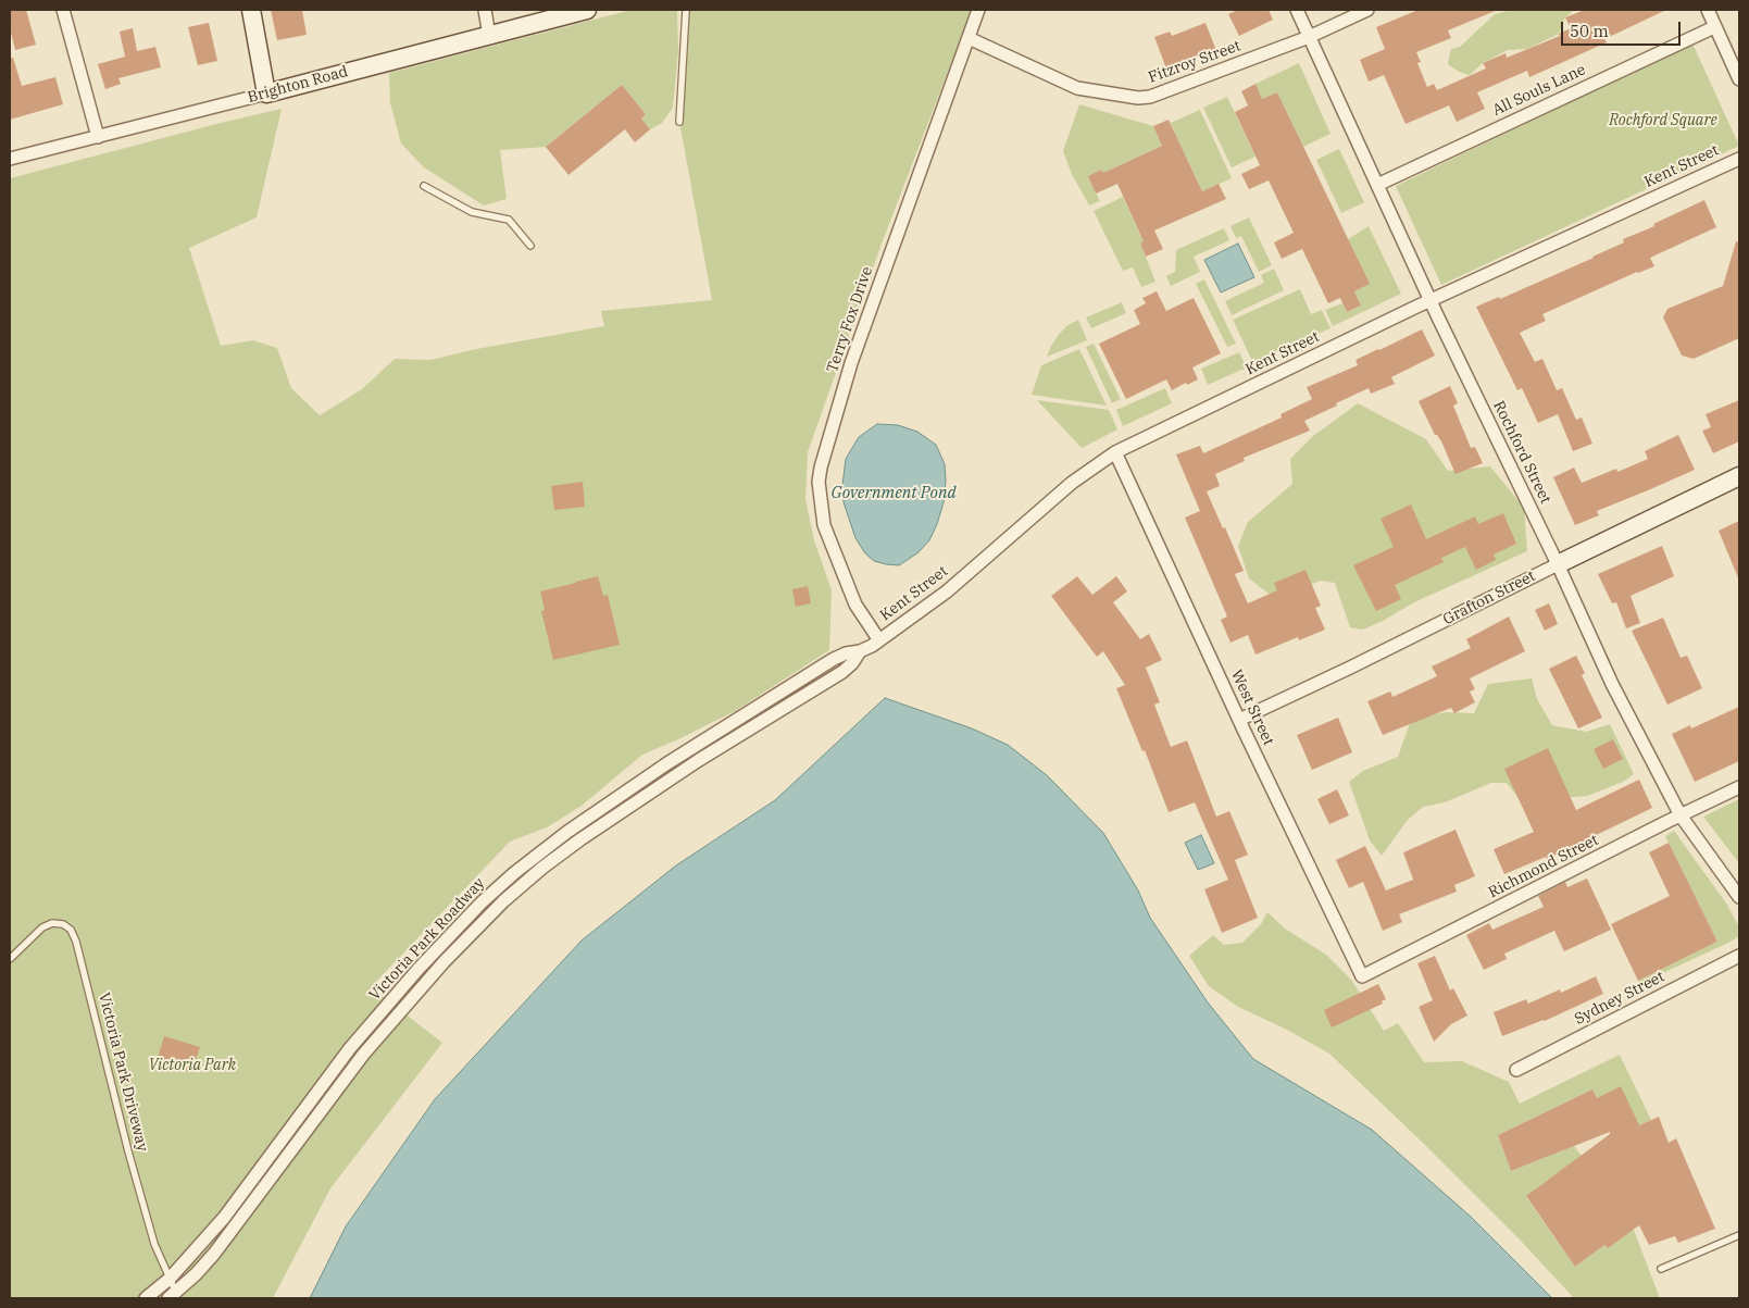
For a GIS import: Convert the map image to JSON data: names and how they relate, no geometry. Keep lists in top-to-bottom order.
{
  "streets": {
    "main road": ["Brighton Road", "Grafton Street"],
    "street": [
      "Fitzroy Street",
      "All Souls Lane",
      "Kent Street",
      "Terry Fox Drive",
      "Rochford Street",
      "West Street",
      "Richmond Street",
      "Victoria Park Roadway",
      "Sydney Street"
    ],
    "lane": ["Victoria Park Driveway"]
  },
  "crossings": [
    ["Fitzroy Street", "Terry Fox Drive"],
    ["Fitzroy Street", "Rochford Street"],
    ["All Souls Lane", "Rochford Street"],
    ["Kent Street", "Terry Fox Drive"],
    ["Kent Street", "Rochford Street"],
    ["Kent Street", "West Street"],
    ["Kent Street", "Victoria Park Roadway"],
    ["Terry Fox Drive", "Victoria Park Roadway"],
    ["Rochford Street", "Grafton Street"],
    ["Rochford Street", "Richmond Street"],
    ["Grafton Street", "West Street"],
    ["West Street", "Richmond Street"],
    ["Victoria Park Roadway", "Victoria Park Driveway"]
  ],
  "water": ["Government Pond"],
  "parks": ["Rochford Square", "Victoria Park"],
  "scale_bar": "50 m"
}
